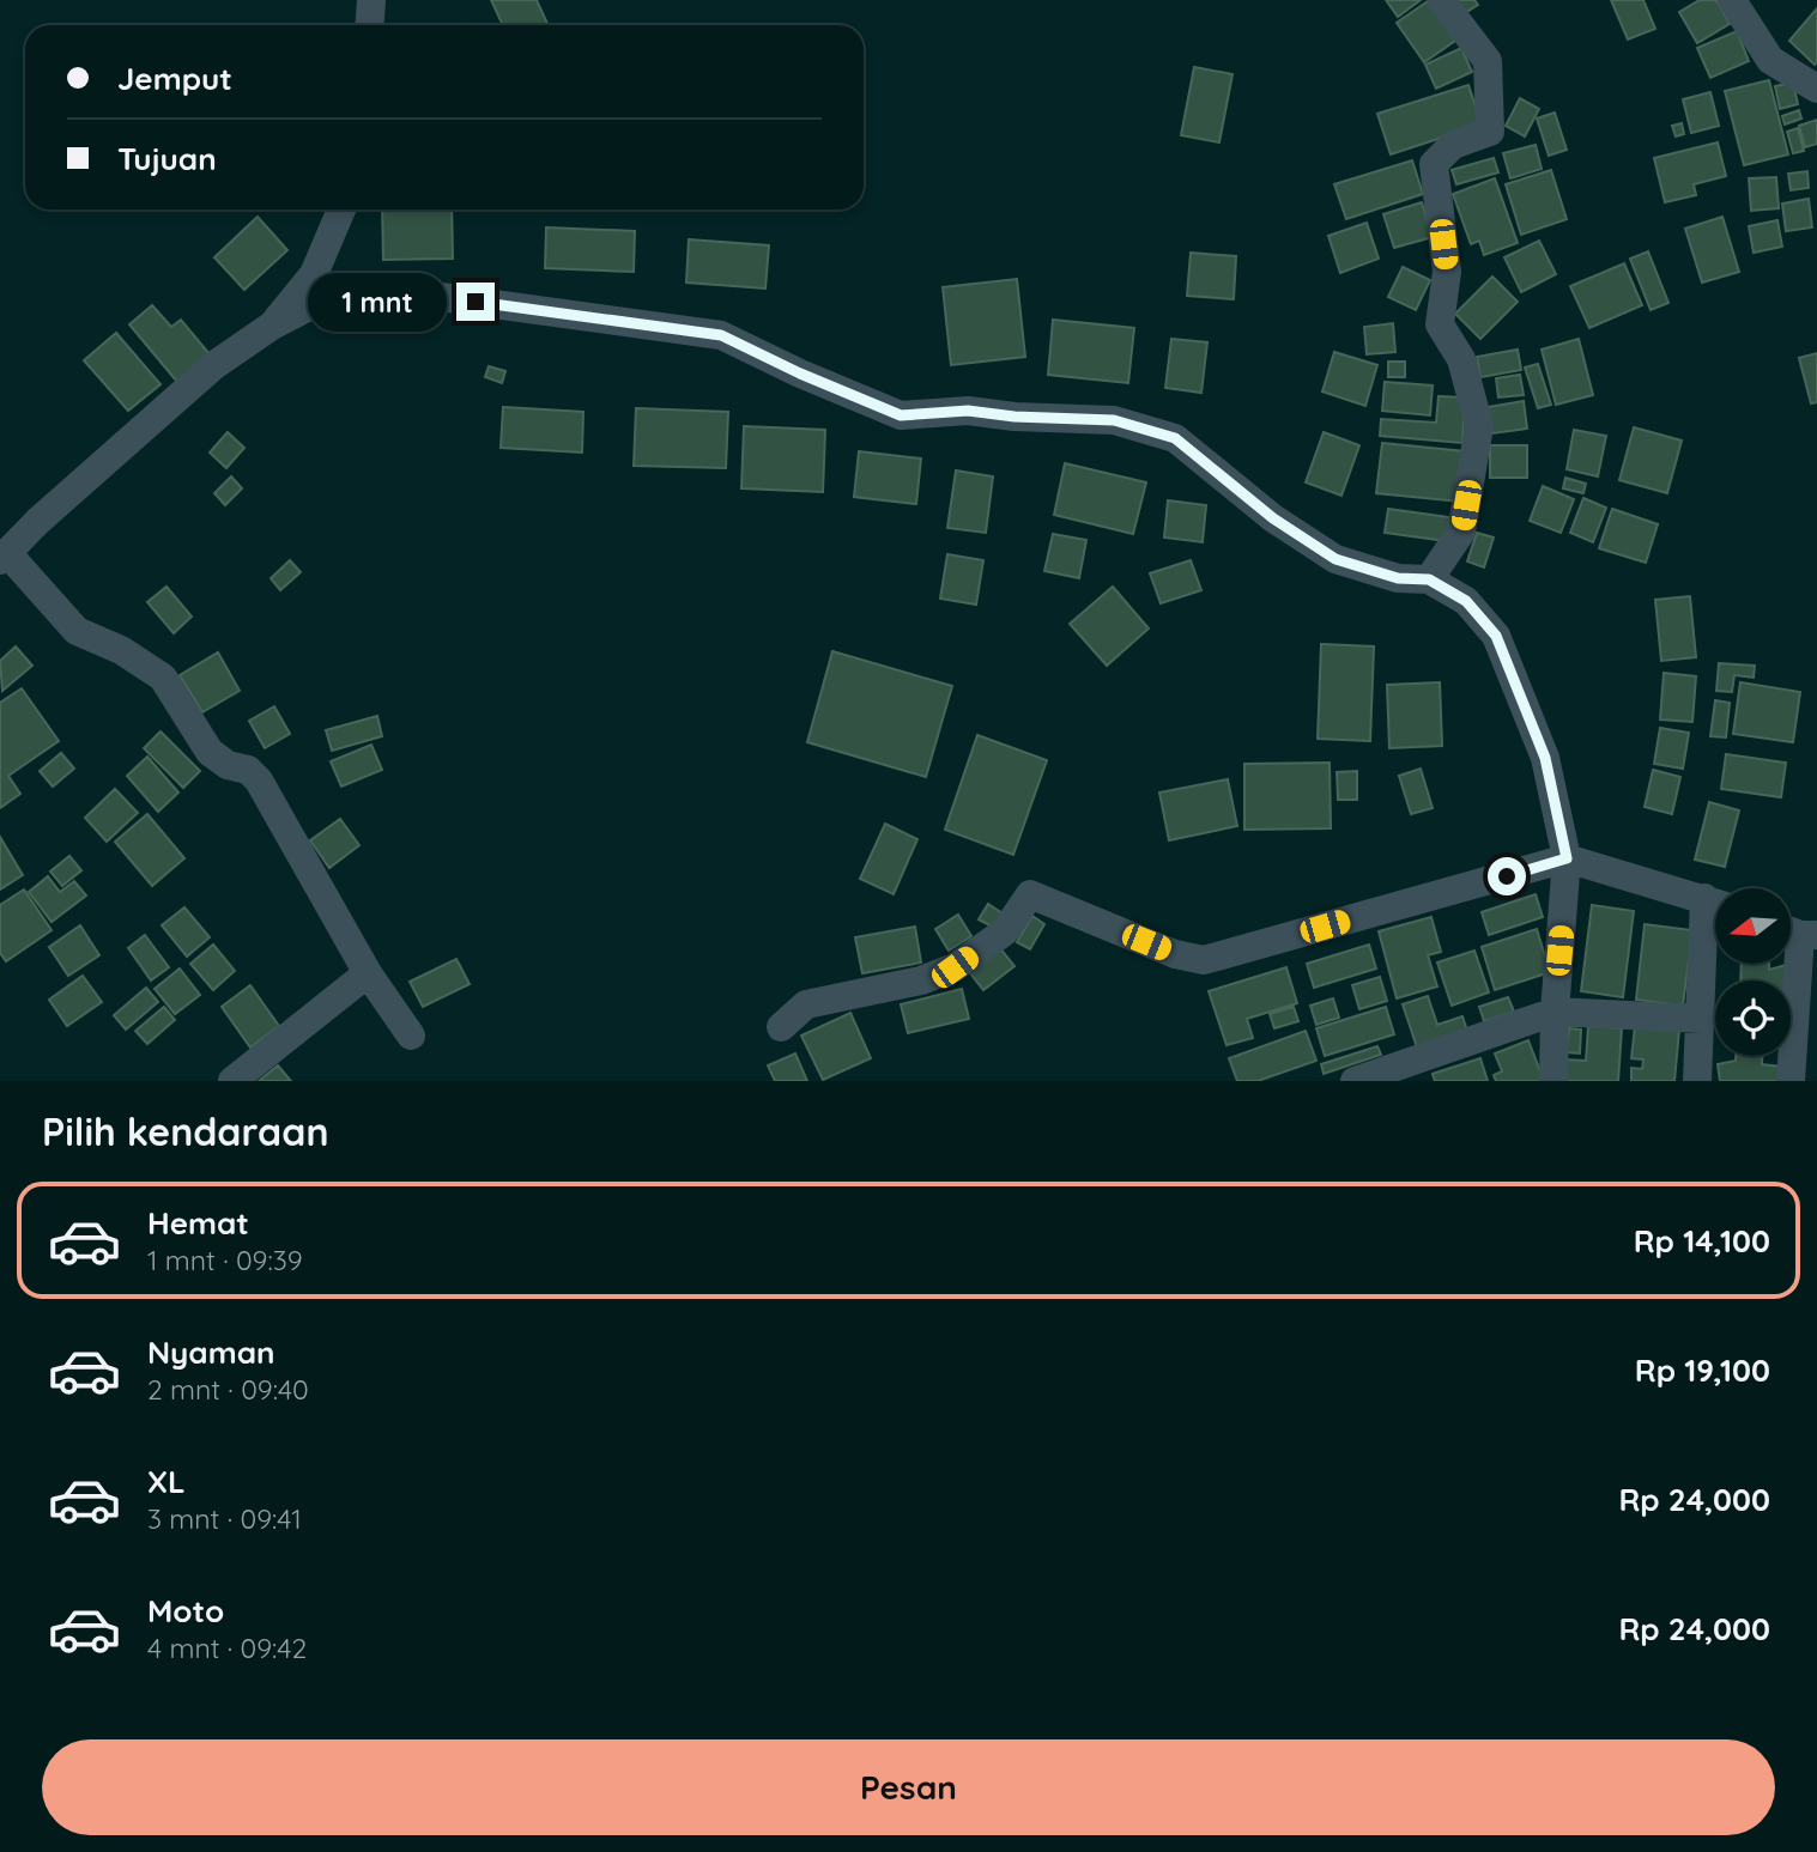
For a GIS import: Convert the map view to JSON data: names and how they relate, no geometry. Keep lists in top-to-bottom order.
{
  "north": "left",
  "page": {
    "banner": ["Jemput", "Tujuan"],
    "bubble": "1 mnt",
    "heading": "Pilih kendaraan",
    "list": [
      {
        "name": "Hemat",
        "note": "1 mnt · 09:39",
        "value": "Rp 14,100"
      },
      {
        "name": "Nyaman",
        "note": "2 mnt · 09:40",
        "value": "Rp 19,100"
      },
      {
        "name": "XL",
        "note": "3 mnt · 09:41",
        "value": "Rp 24,000"
      },
      {
        "name": "Moto",
        "note": "4 mnt · 09:42",
        "value": "Rp 24,000"
      }
    ],
    "buttons": "Pesan"
  }
}
